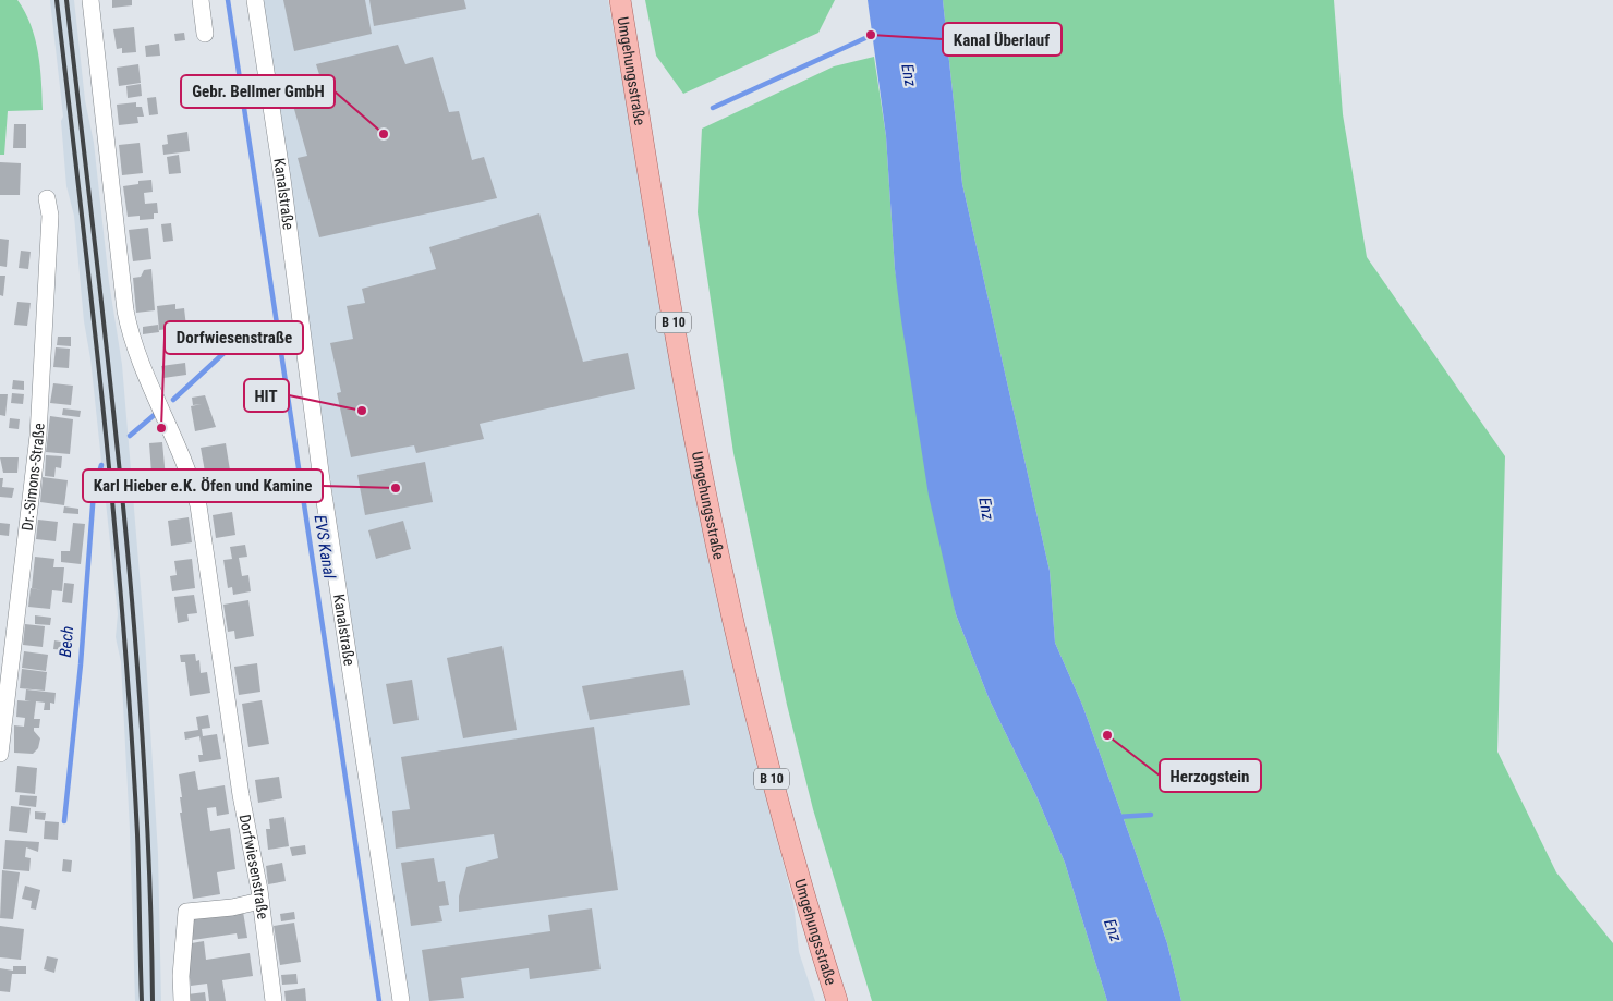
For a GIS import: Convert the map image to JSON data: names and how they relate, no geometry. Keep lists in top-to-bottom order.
{
  "streets": {
    "main road": ["Umgehungsstraße", "B 10"],
    "street": ["Kanalstraße", "Dr.-Simons-Straße", "Dorfwiesenstraße"]
  },
  "water": ["Enz", "EVS Kanal", "Bech"],
  "places": [
    "Kanal Überlauf",
    "Gebr. Bellmer GmbH",
    "HIT",
    "Dorfwiesenstraße",
    "Karl Hieber e.K. Öfen und Kamine",
    "Herzogstein"
  ]
}
